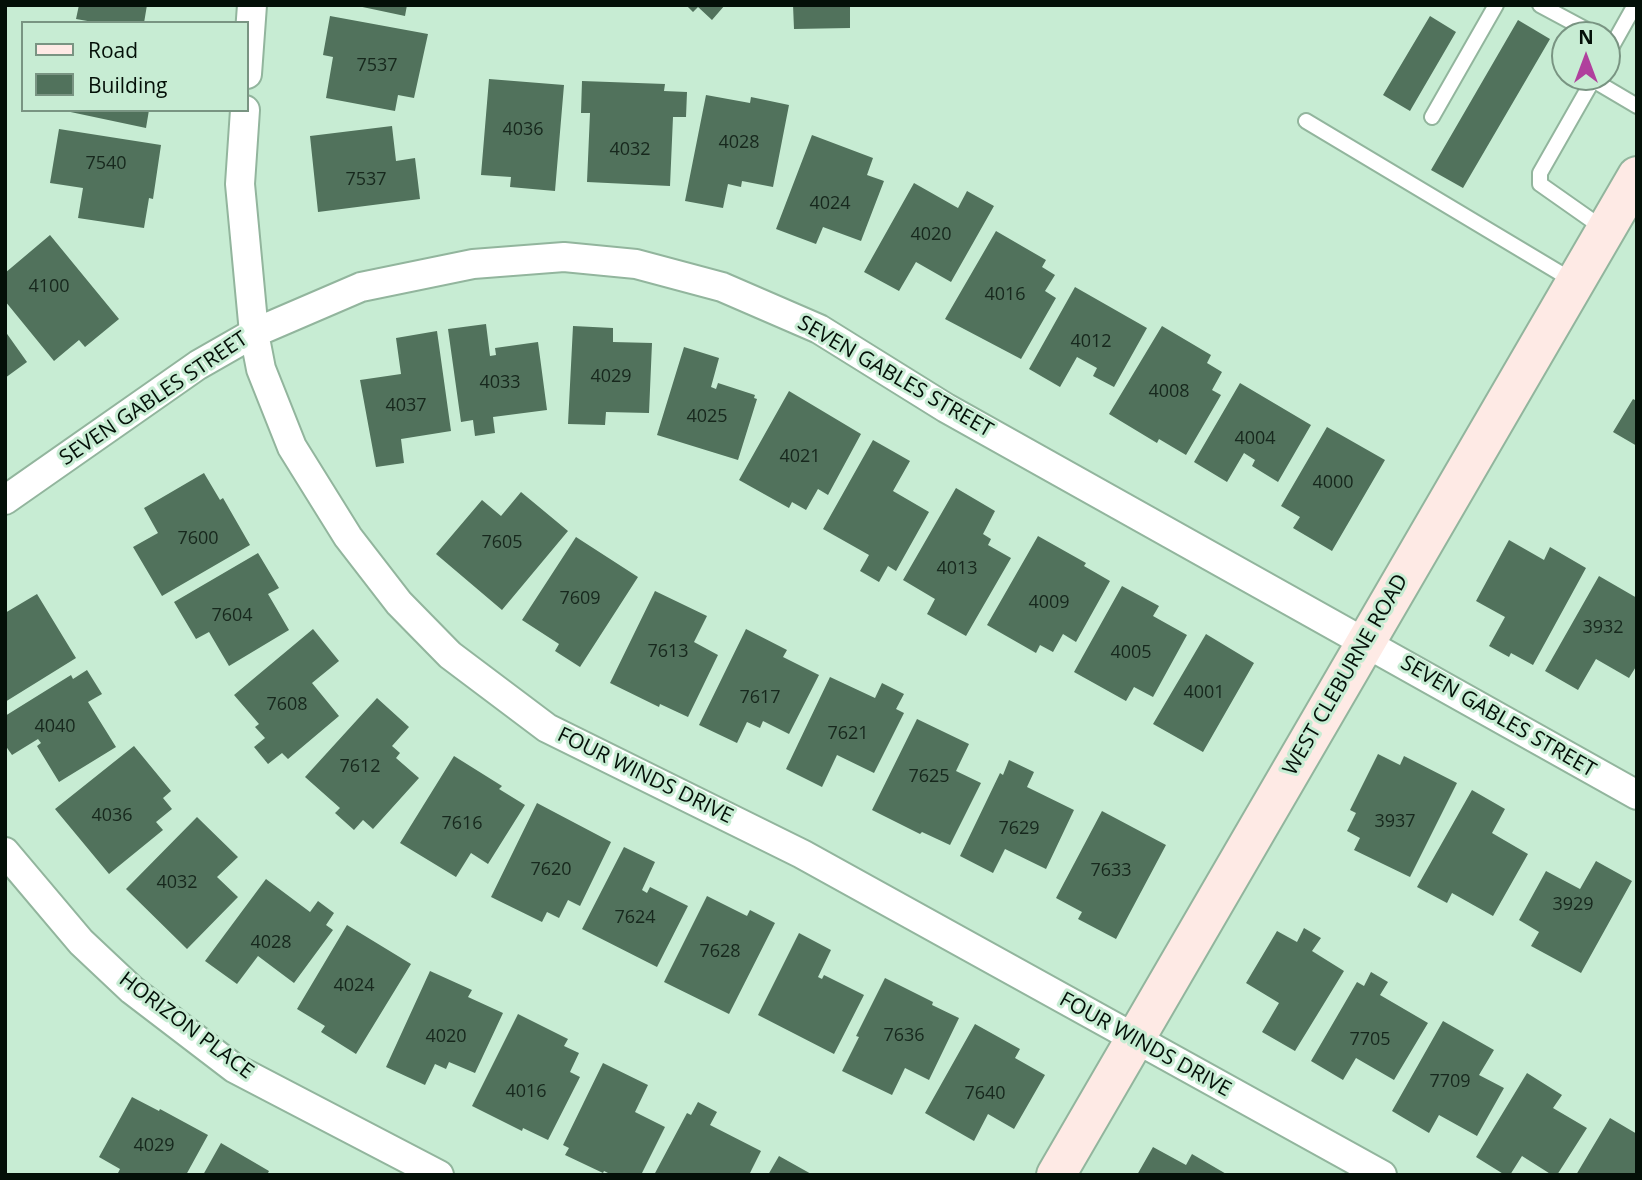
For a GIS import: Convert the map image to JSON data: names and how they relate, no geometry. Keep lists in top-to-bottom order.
{
  "streets": {
    "street": [
      "SEVEN GABLES STREET",
      "WEST CLEBURNE ROAD",
      "FOUR WINDS DRIVE",
      "HORIZON PLACE"
    ]
  },
  "crossings": [
    ["SEVEN GABLES STREET", "WEST CLEBURNE ROAD"],
    ["SEVEN GABLES STREET", "FOUR WINDS DRIVE"],
    ["WEST CLEBURNE ROAD", "FOUR WINDS DRIVE"]
  ],
  "house_numbers": [
    "7537",
    "4036",
    "4028",
    "4032",
    "7540",
    "7537",
    "4024",
    "4020",
    "4100",
    "4016",
    "4012",
    "4029",
    "4033",
    "4008",
    "4037",
    "4025",
    "4004",
    "4021",
    "4000",
    "7600",
    "7605",
    "4013",
    "7609",
    "4009",
    "7604",
    "3932",
    "7613",
    "4005",
    "4001",
    "7617",
    "7608",
    "4040",
    "7621",
    "7612",
    "7625",
    "4036",
    "3937",
    "7616",
    "7629",
    "7620",
    "7633",
    "4032",
    "3929",
    "7624",
    "4028",
    "7628",
    "4024",
    "7636",
    "4020",
    "7705",
    "7709",
    "4016",
    "7640",
    "4029"
  ],
  "legend": ["Road", "Building"],
  "north": "top"
}
